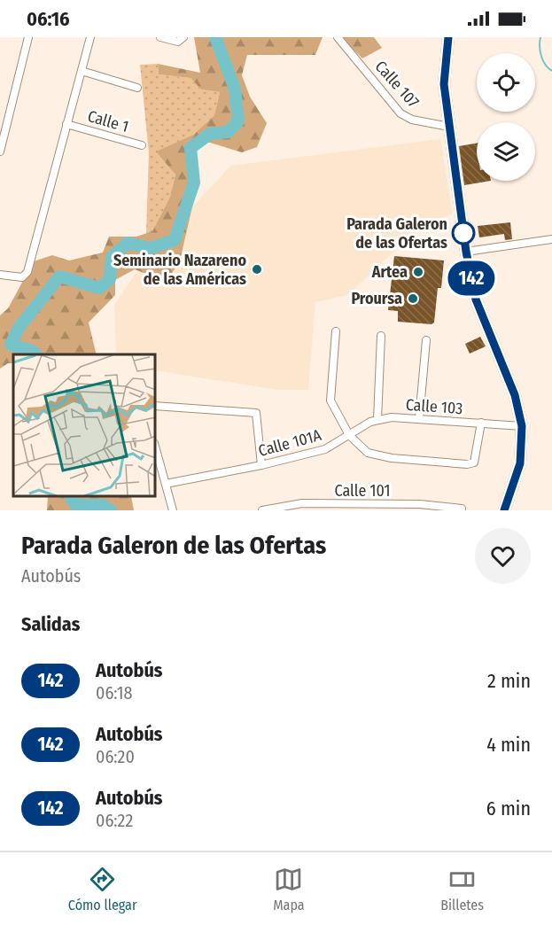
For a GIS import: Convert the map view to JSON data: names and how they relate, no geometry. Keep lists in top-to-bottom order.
{
  "streets": {
    "street": [
      "Calle 107",
      "Calle 1",
      "Calle 103",
      "Calle 101A",
      "Calle 101"
    ]
  },
  "crossings": [
    ["Calle 103", "Calle 101A"]
  ],
  "places": [
    "Parada Galeron de las Ofertas",
    "Seminario Nazareno de las Américas",
    "Artea",
    "Proursa"
  ],
  "lines": ["bus line 142"],
  "page": {
    "status": "06:16",
    "on_map": "142",
    "heading": [
      ["Parada Galeron de las Ofertas", "Autobús"],
      "Salidas"
    ],
    "list": [
      {
        "mark": "142",
        "name": "Autobús",
        "note": "06:18",
        "value": "2 min"
      },
      {
        "mark": "142",
        "name": "Autobús",
        "note": "06:20",
        "value": "4 min"
      },
      {
        "mark": "142",
        "name": "Autobús",
        "note": "06:22",
        "value": "6 min"
      }
    ],
    "tabs": ["Cómo llegar", "Mapa", "Billetes"]
  }
}
